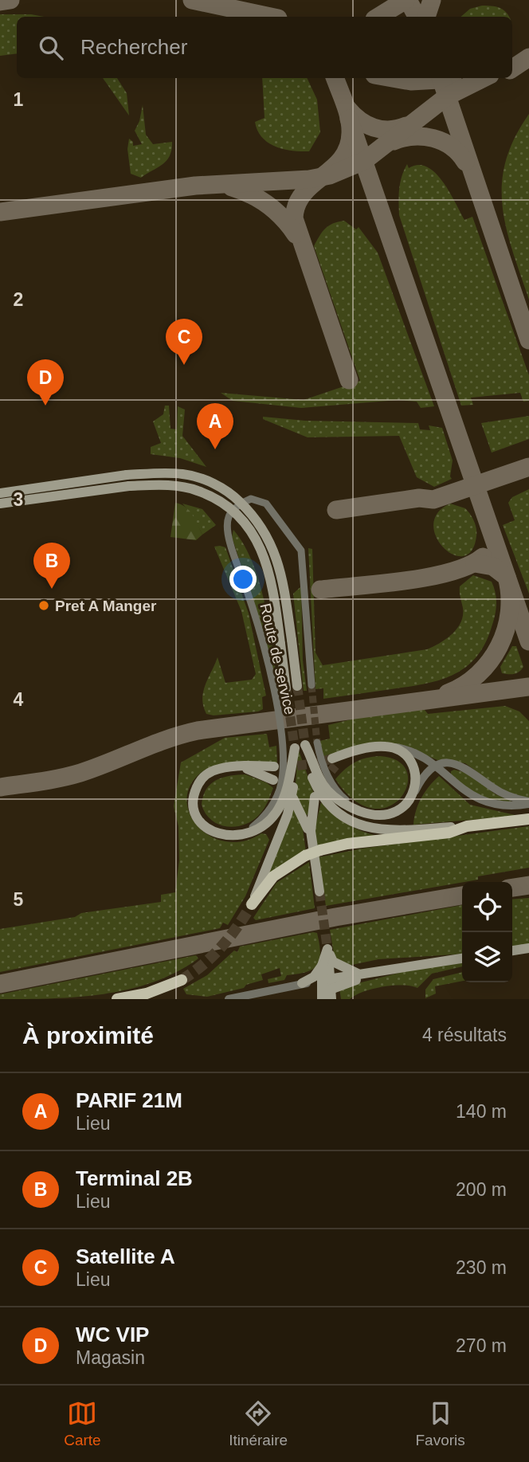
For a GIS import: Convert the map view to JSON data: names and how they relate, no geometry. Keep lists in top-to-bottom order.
{
  "streets": {
    "street": ["Route de service"]
  },
  "places": ["Pret A Manger"],
  "page": {
    "search": "Rechercher",
    "pins": [
      "C",
      "D",
      "A",
      "B"
    ],
    "heading": ["À proximité", "4 résultats"],
    "list": [
      {
        "mark": "A",
        "name": "PARIF 21M",
        "note": "Lieu",
        "value": "140 m"
      },
      {
        "mark": "B",
        "name": "Terminal 2B",
        "note": "Lieu",
        "value": "200 m"
      },
      {
        "mark": "C",
        "name": "Satellite A",
        "note": "Lieu",
        "value": "230 m"
      },
      {
        "mark": "D",
        "name": "WC VIP",
        "note": "Magasin",
        "value": "270 m"
      }
    ],
    "nav": ["Carte", "Itinéraire", "Favoris"]
  },
  "grid": {
    "rows": [
      "1",
      "2",
      "3",
      "4",
      "5"
    ]
  }
}
